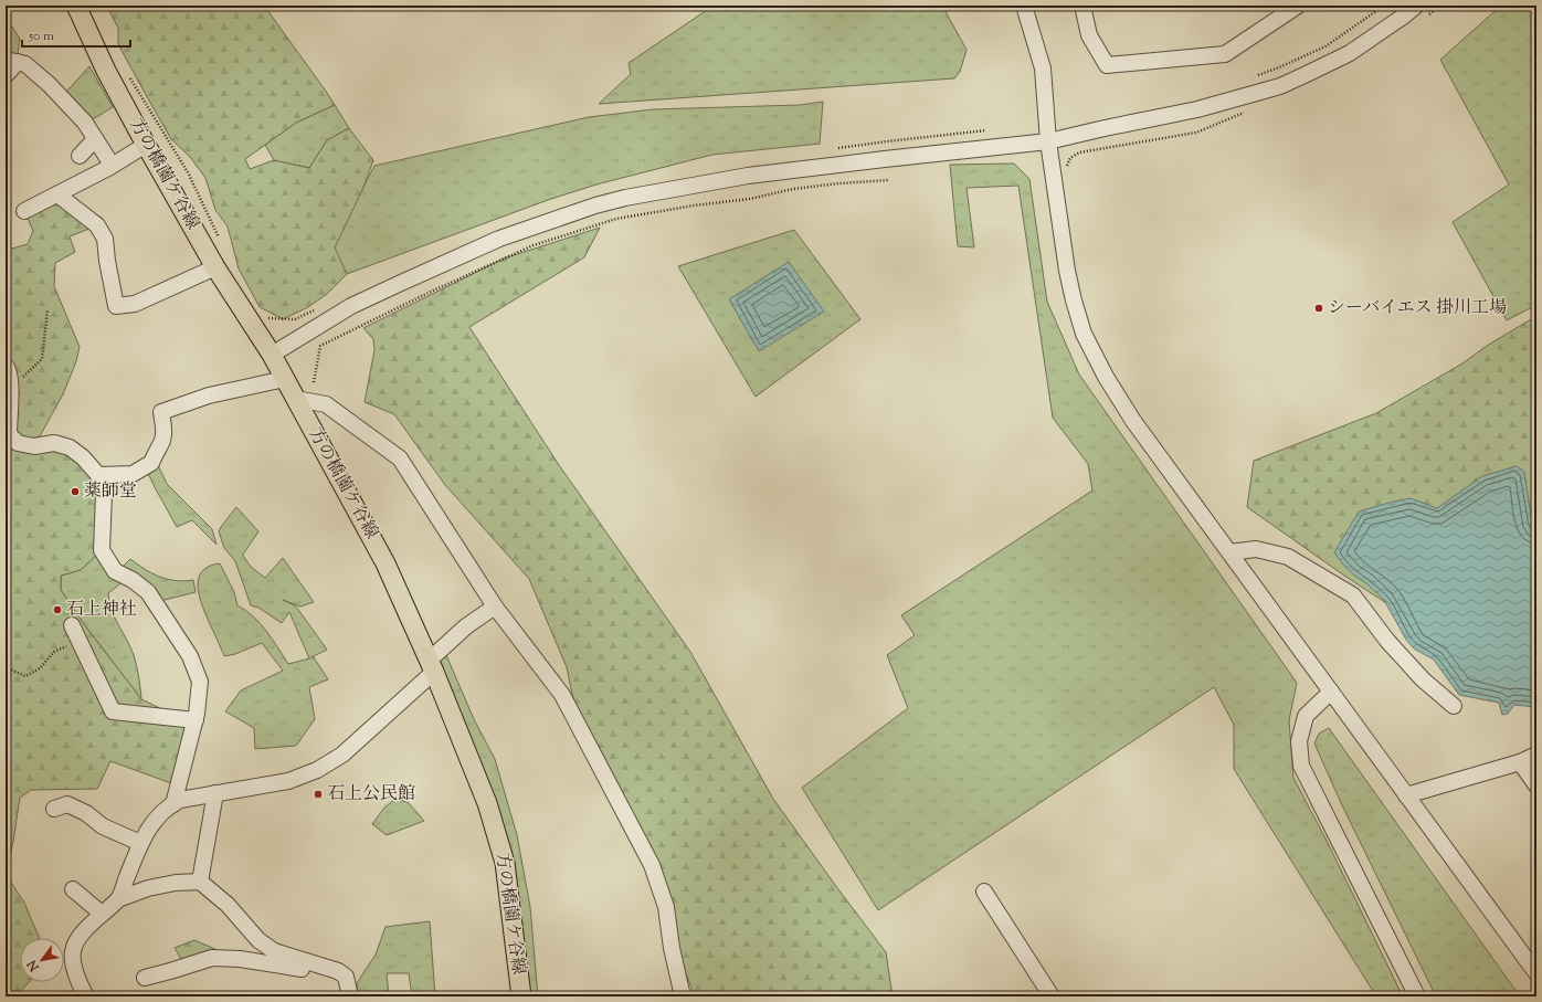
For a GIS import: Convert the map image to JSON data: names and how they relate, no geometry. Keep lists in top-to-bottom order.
{
  "streets": {
    "main road": ["方の橋薗ケ谷線"]
  },
  "places": [
    "シーバイエス 掛川工場",
    "薬師堂",
    "石上神社",
    "石上公民館"
  ],
  "scale_bar": "50 m",
  "north": "bottom left"
}
